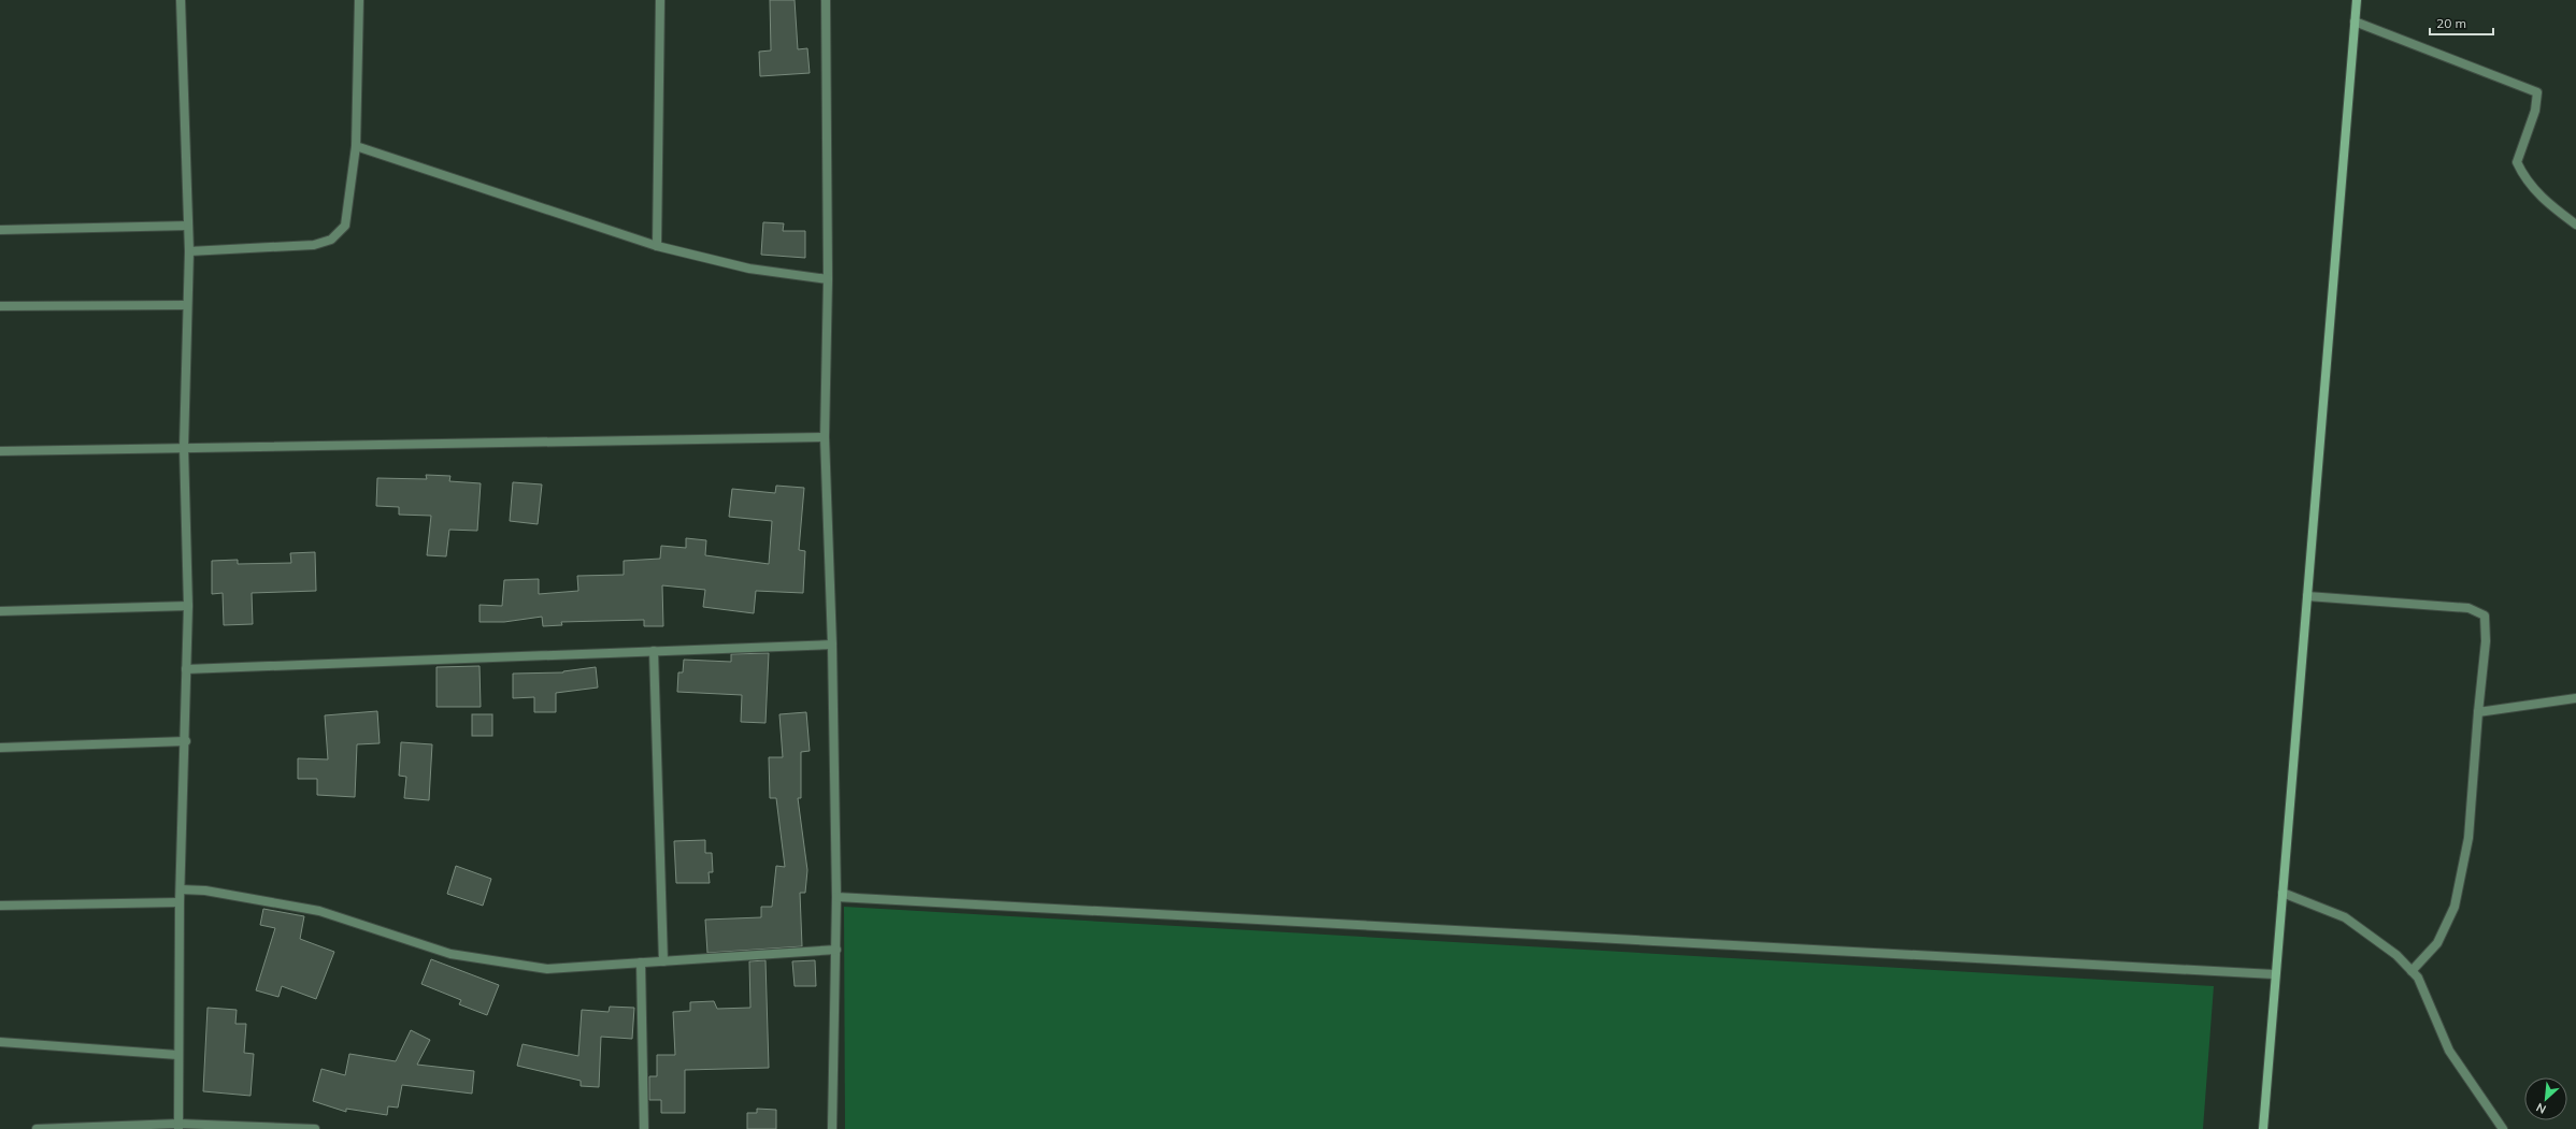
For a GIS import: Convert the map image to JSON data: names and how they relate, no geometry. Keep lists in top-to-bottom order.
{
  "scale_bar": "20 m",
  "north": "bottom left"
}
